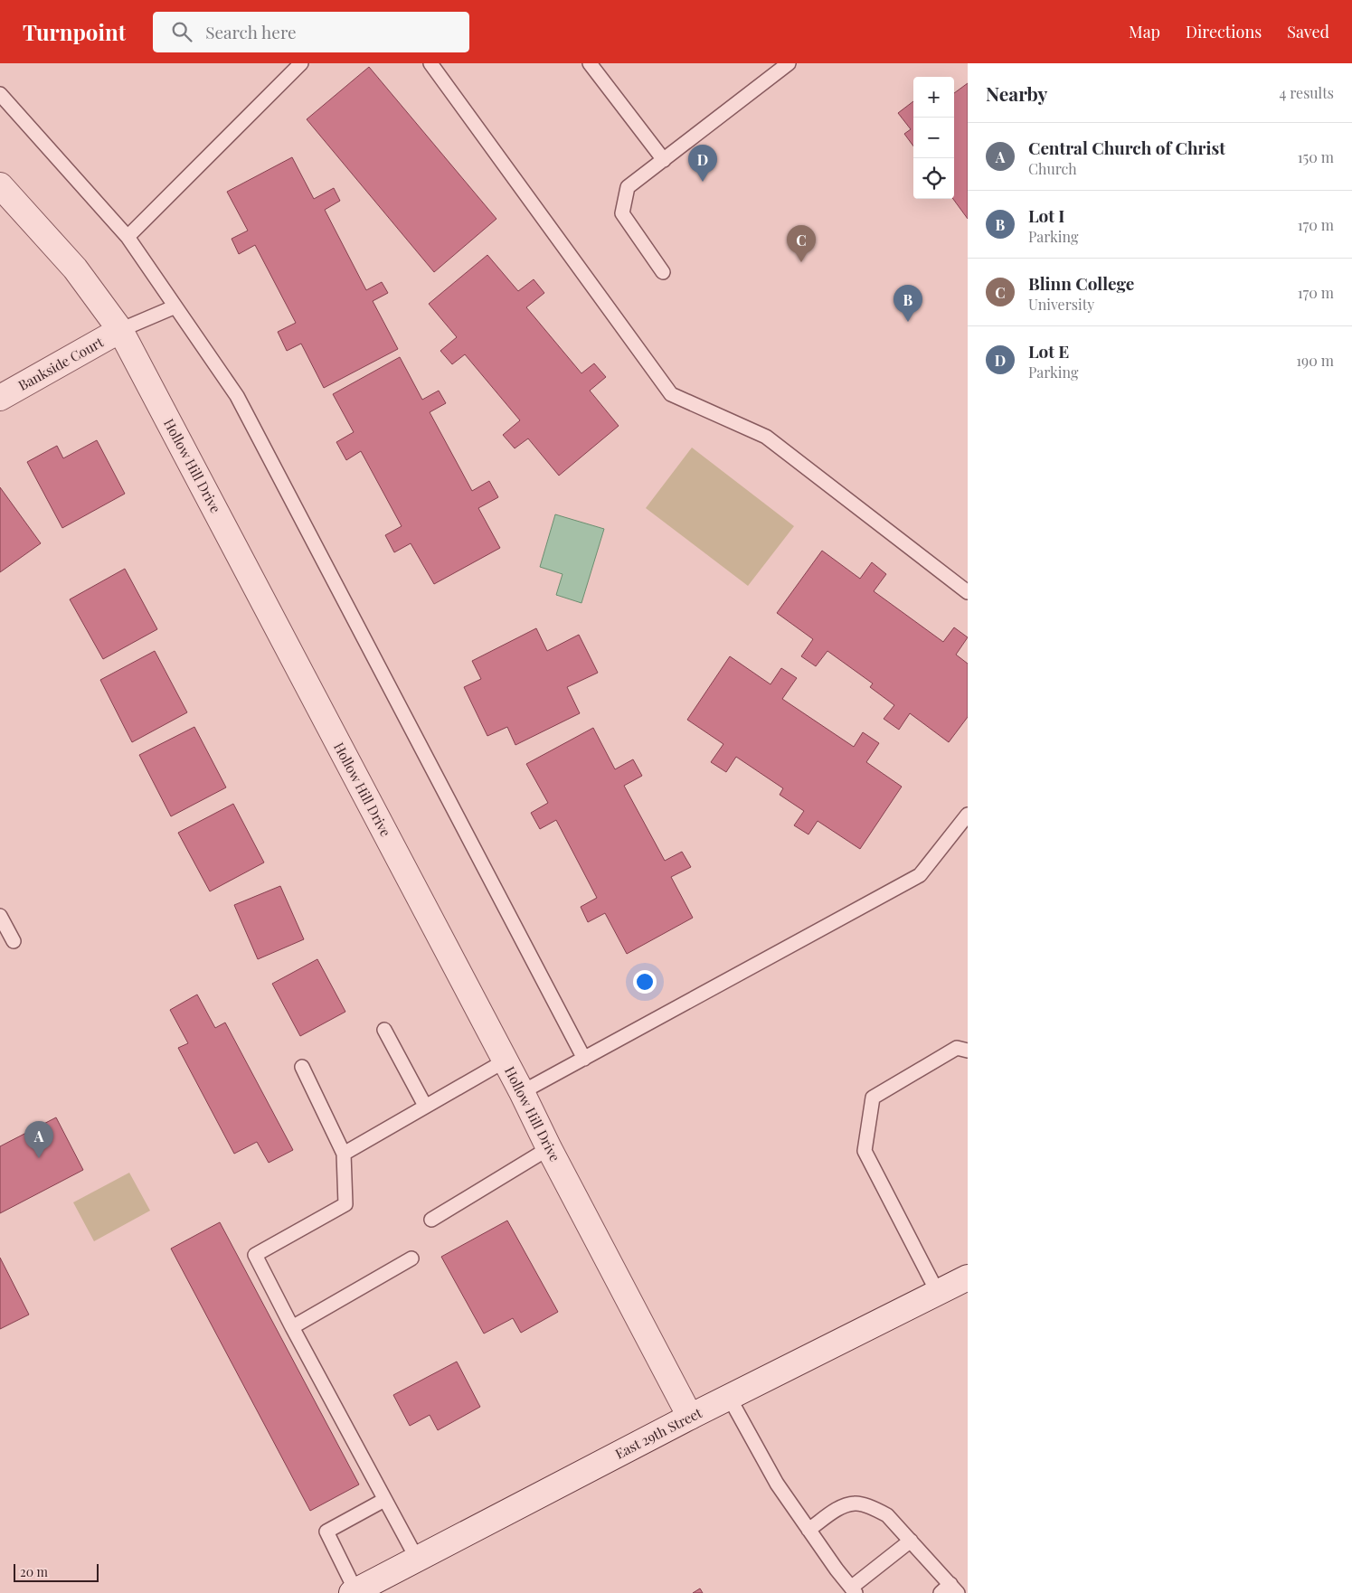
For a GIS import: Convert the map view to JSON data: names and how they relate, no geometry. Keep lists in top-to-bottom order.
{
  "streets": {
    "street": ["Bankside Court", "Hollow Hill Drive", "East 29th Street"]
  },
  "crossings": [
    ["Bankside Court", "Hollow Hill Drive"],
    ["Hollow Hill Drive", "East 29th Street"]
  ],
  "scale_bar": "20 m",
  "page": {
    "header": "Turnpoint",
    "search": "Search here",
    "nav": ["Map", "Directions", "Saved"],
    "heading": ["Nearby", "4 results"],
    "map_buttons": ["+", "−"],
    "list": [
      {
        "mark": "A",
        "name": "Central Church of Christ",
        "note": "Church",
        "value": "150 m"
      },
      {
        "mark": "B",
        "name": "Lot I",
        "note": "Parking",
        "value": "170 m"
      },
      {
        "mark": "C",
        "name": "Blinn College",
        "note": "University",
        "value": "170 m"
      },
      {
        "mark": "D",
        "name": "Lot E",
        "note": "Parking",
        "value": "190 m"
      }
    ],
    "pins": [
      "D",
      "C",
      "B",
      "A"
    ],
    "scale": "20 m"
  }
}
